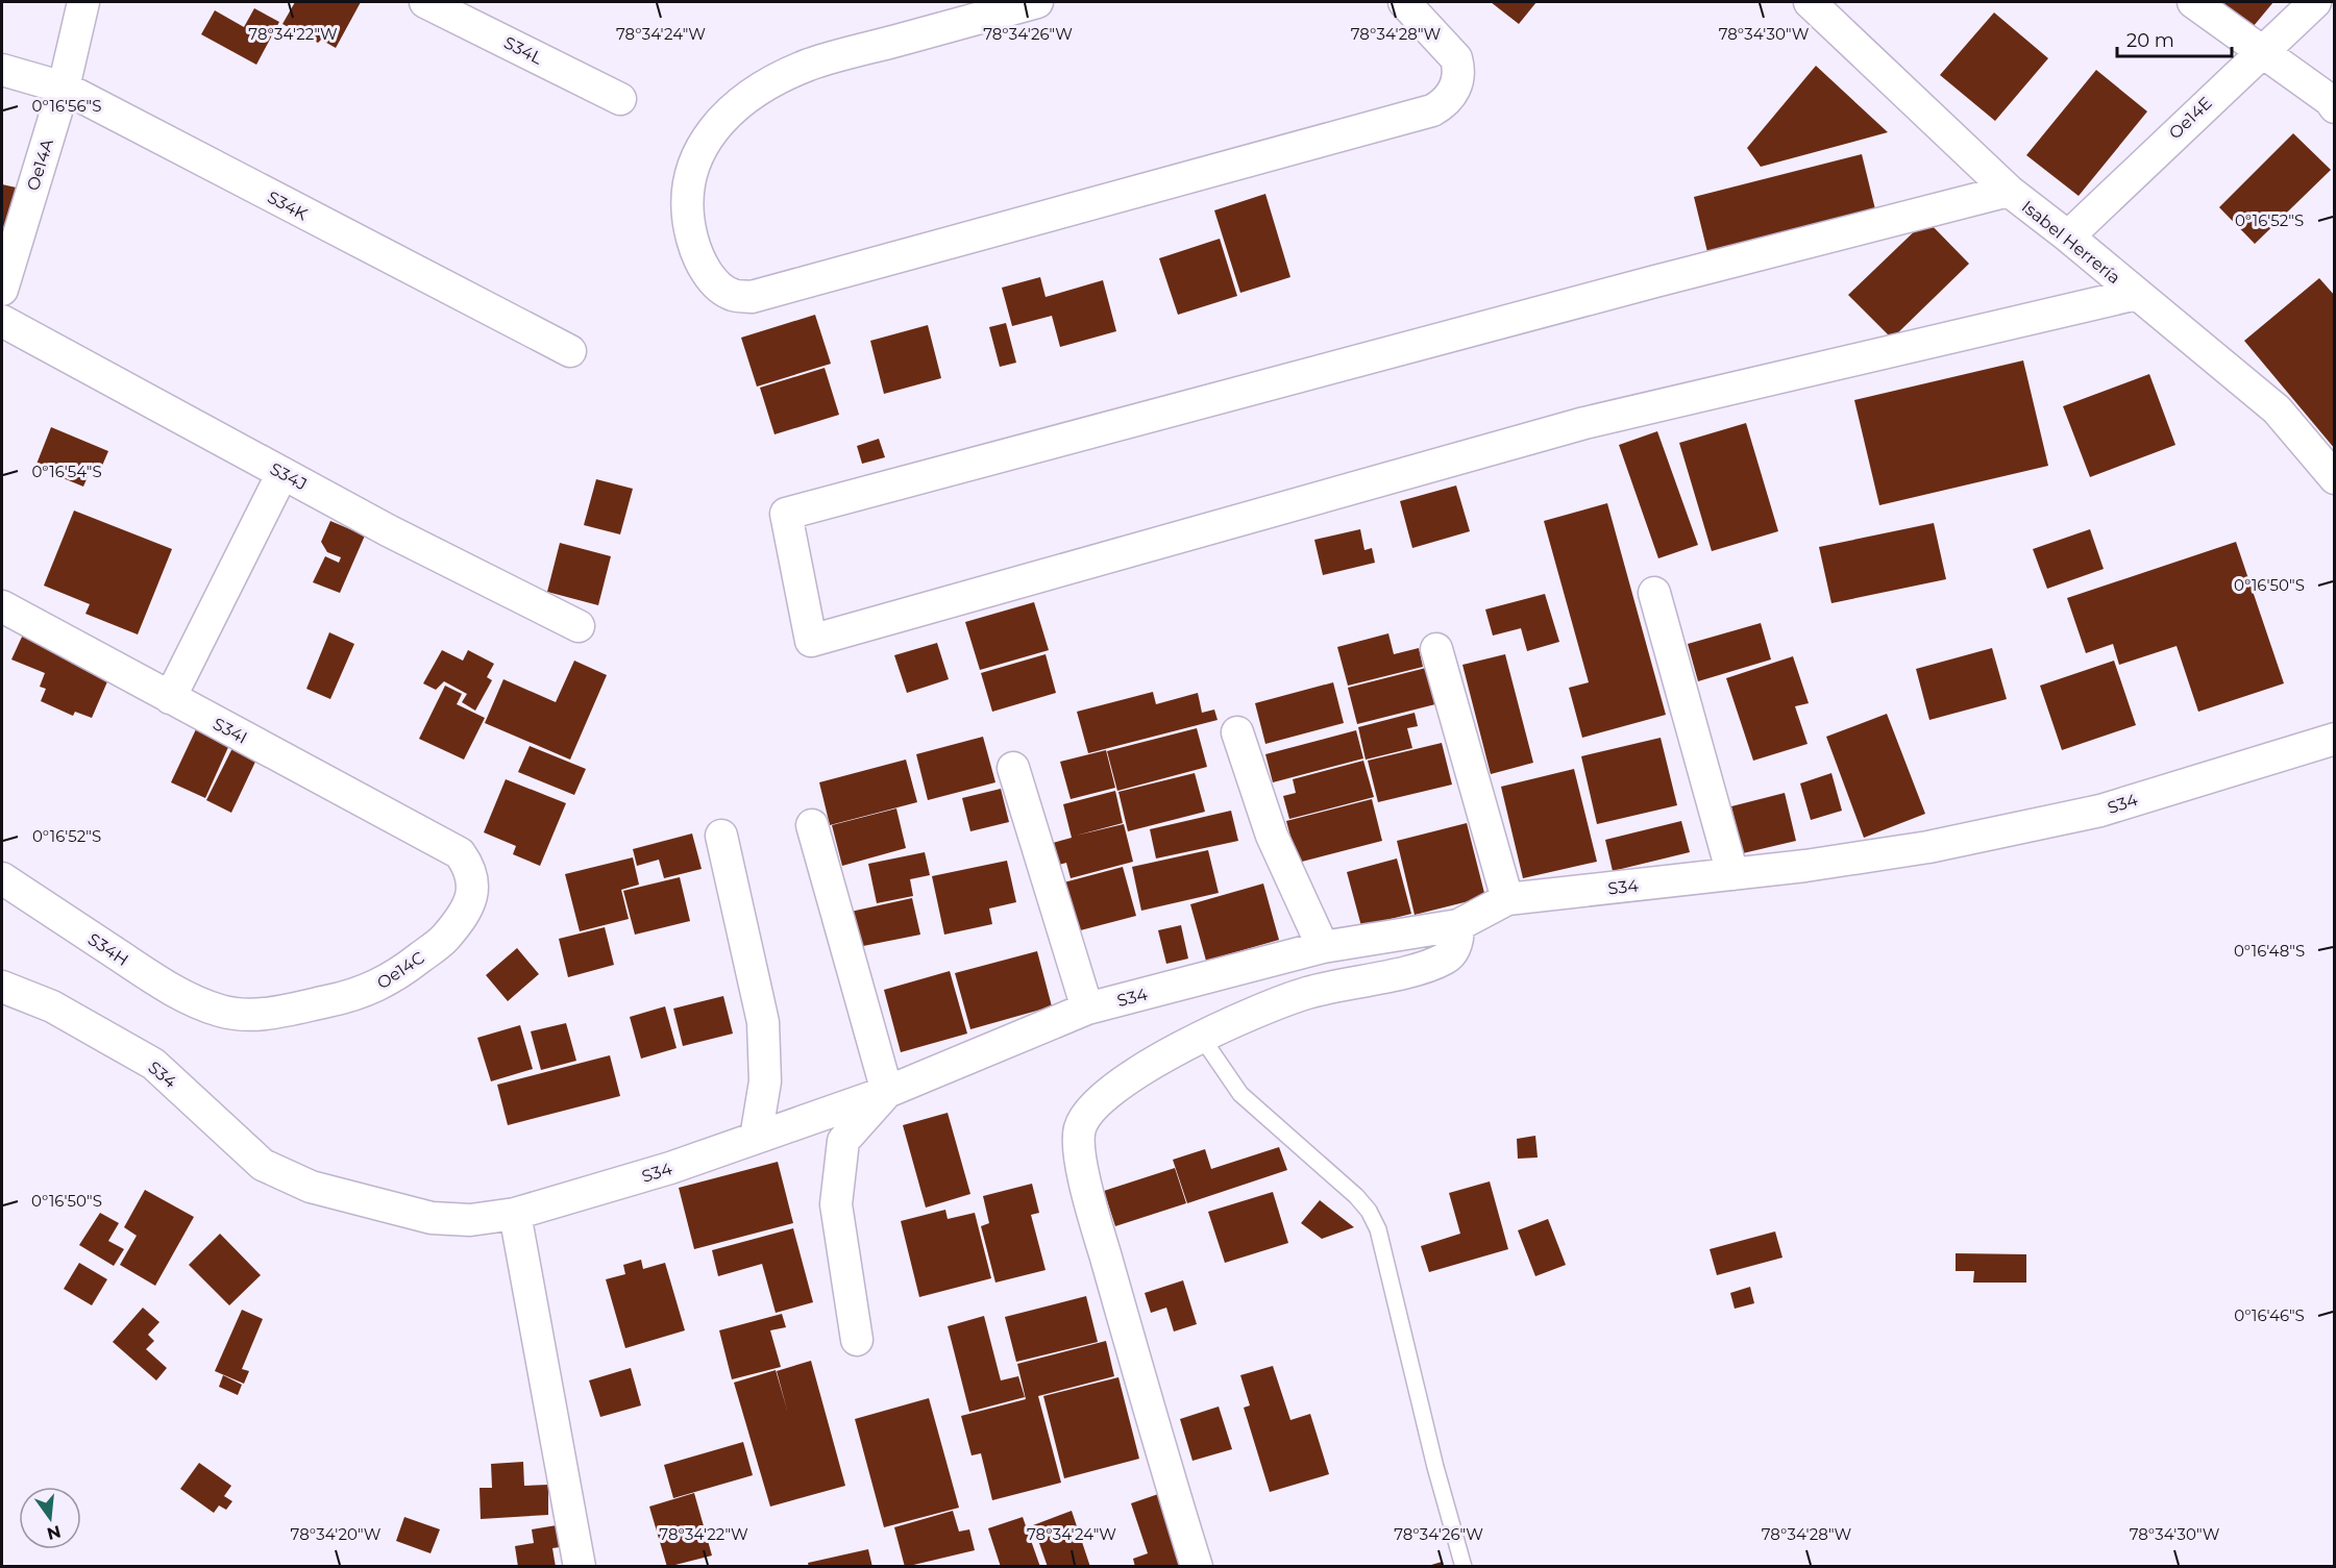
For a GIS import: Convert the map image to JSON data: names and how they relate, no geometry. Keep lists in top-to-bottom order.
{
  "streets": {
    "street": [
      "S34L",
      "Oe14E",
      "Oe14A",
      "S34K",
      "Isabel Herrería",
      "S34J",
      "S34I",
      "S34",
      "S34H",
      "Oe14C"
    ]
  },
  "crossings": [
    ["Oe14E", "Isabel Herrería"],
    ["Oe14A", "S34K"],
    ["S34I", "Oe14C"],
    ["S34H", "Oe14C"]
  ],
  "scale_bar": "20 m",
  "north": "bottom",
  "coordinates": [
    "78°34'22\"W",
    "78°34'24\"W",
    "78°34'26\"W",
    "78°34'28\"W",
    "78°34'30\"W",
    "0°16'56\"S",
    "0°16'52\"S",
    "0°16'54\"S",
    "0°16'50\"S",
    "0°16'48\"S",
    "0°16'46\"S",
    "78°34'20\"W"
  ]
}
